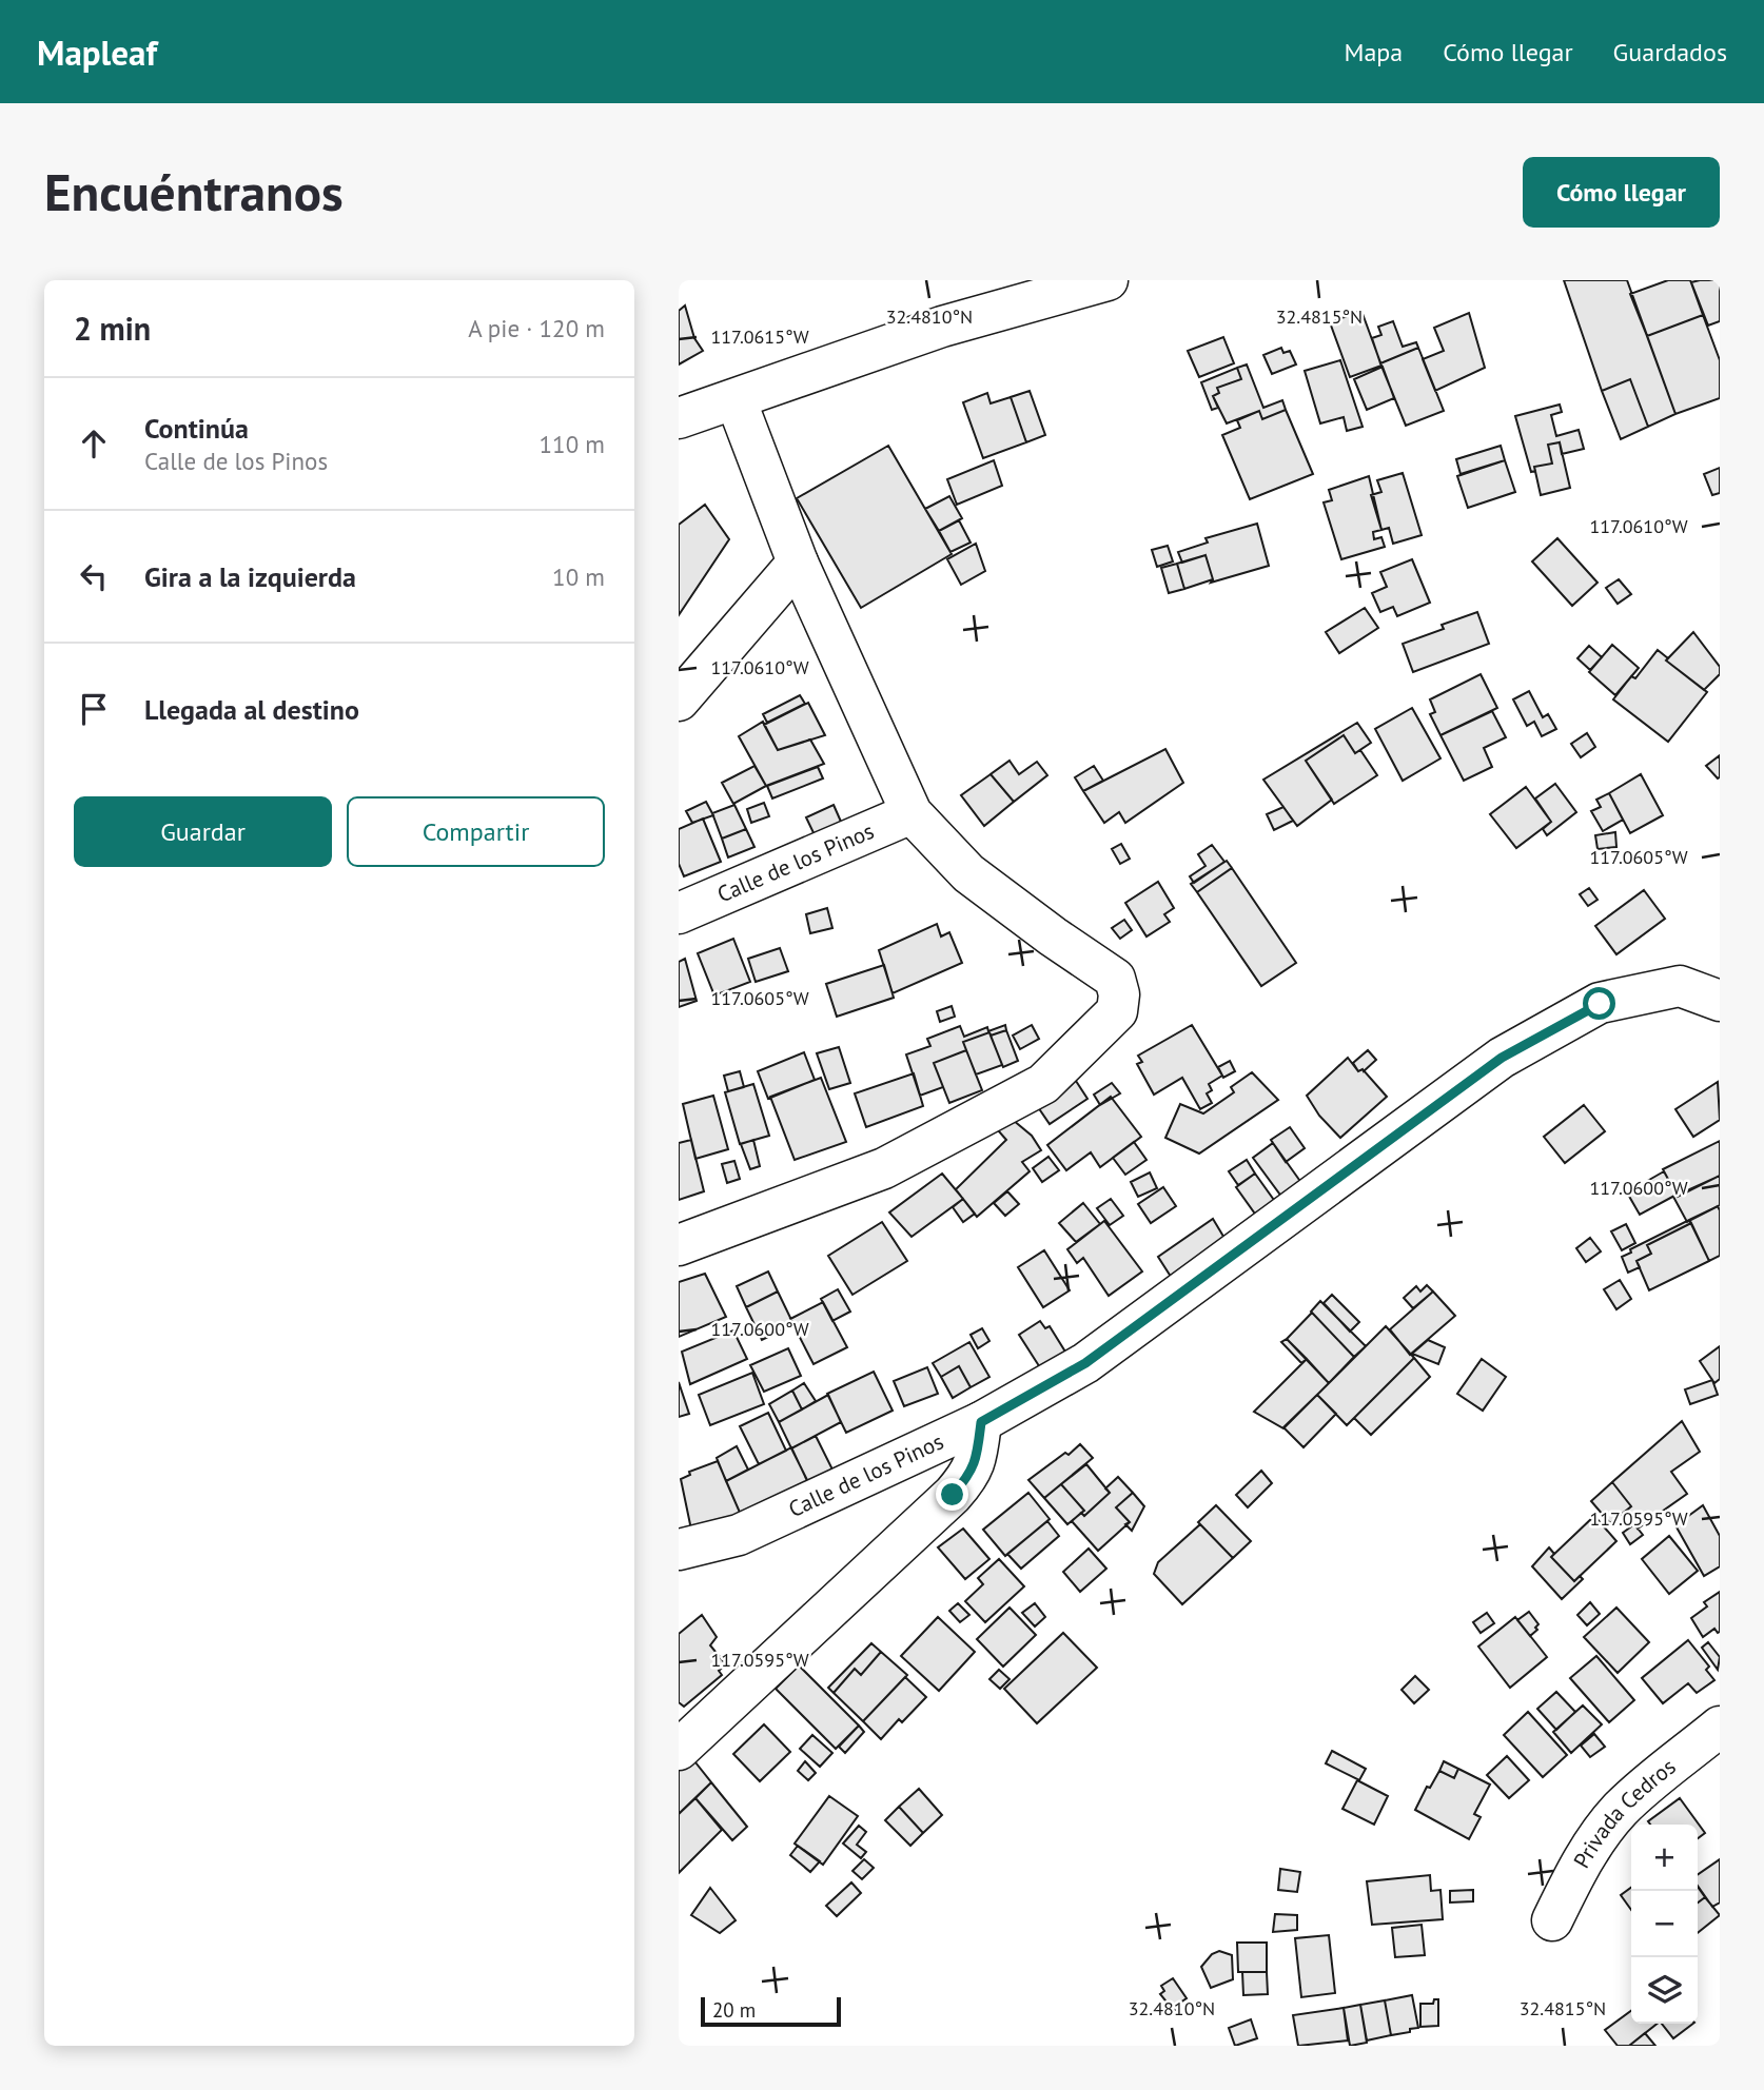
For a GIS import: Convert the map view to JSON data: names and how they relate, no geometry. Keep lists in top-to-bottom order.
{
  "streets": {
    "street": ["Calle de los Pinos", "Privada Cedros"]
  },
  "scale_bar": "20 m",
  "page": {
    "header": "Mapleaf",
    "nav": ["Mapa", "Cómo llegar", "Guardados"],
    "buttons": [
      "Cómo llegar",
      ["Guardar", "Compartir"]
    ],
    "title": "Encuéntranos",
    "heading": ["2 min", "A pie · 120 m"],
    "list": [
      ["Continúa", "Calle de los Pinos", "110 m"],
      ["Gira a la izquierda", "10 m"],
      "Llegada al destino"
    ],
    "map_buttons": ["+", "−"],
    "scale": "20 m"
  },
  "coordinates": [
    "32.4810°N",
    "32.4815°N",
    "117.0615°W",
    "117.0610°W",
    "117.0605°W",
    "117.0600°W",
    "117.0595°W"
  ]
}
